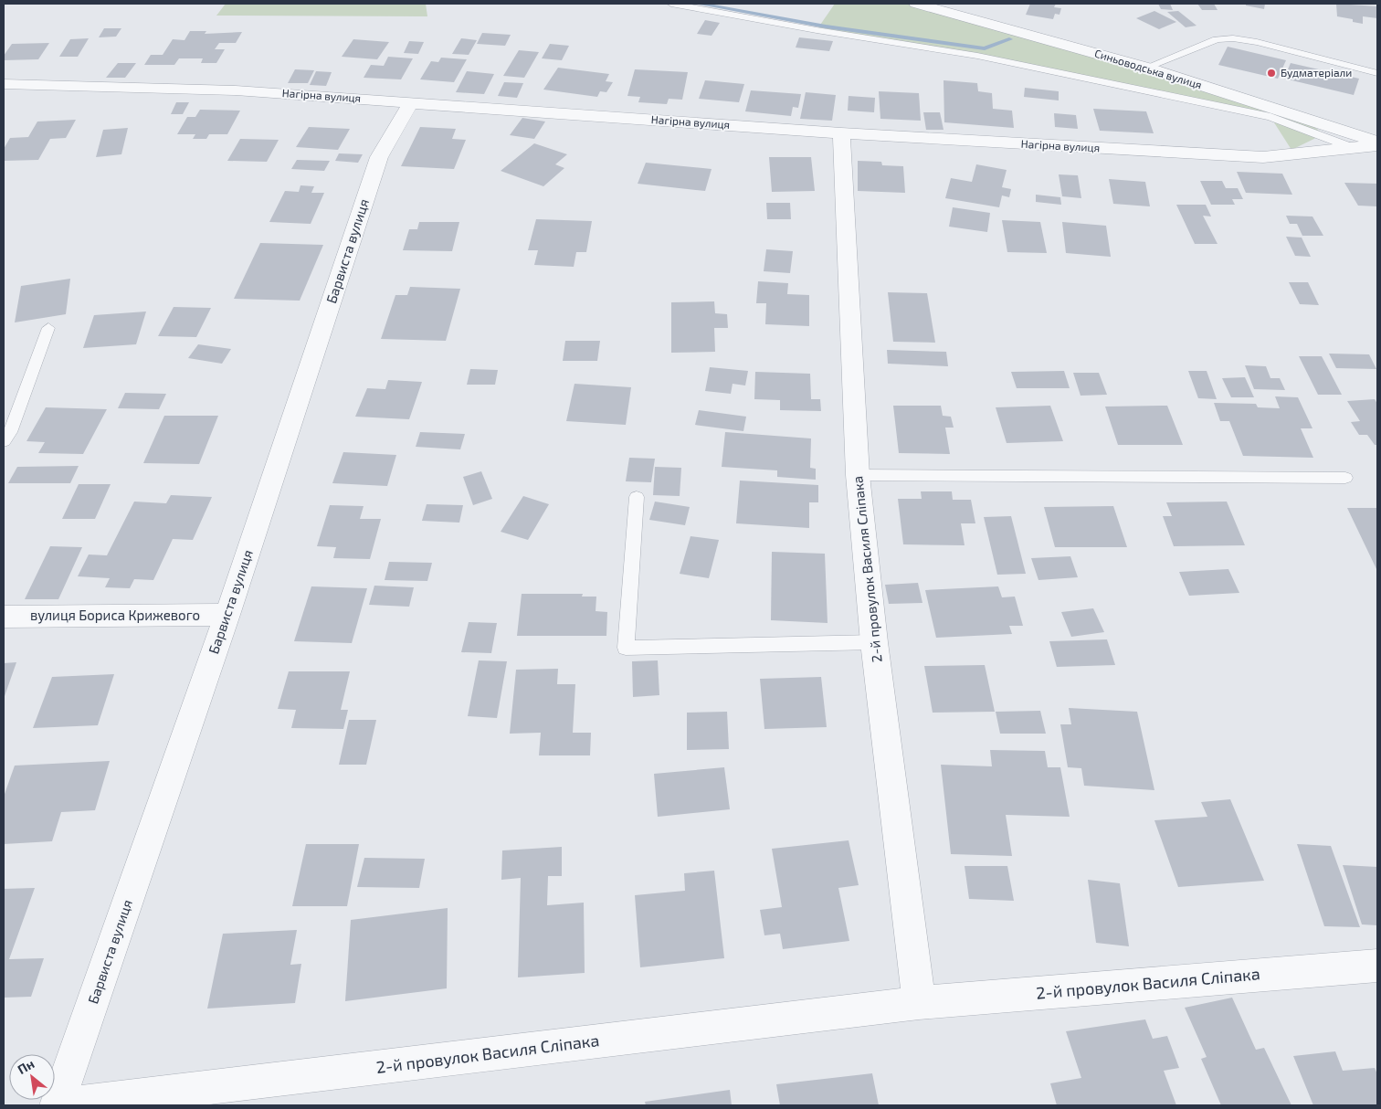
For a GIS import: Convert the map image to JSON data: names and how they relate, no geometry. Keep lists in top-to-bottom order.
{
  "streets": {
    "street": [
      "Синьоводська вулиця",
      "Нагірна вулиця",
      "Барвиста вулиця",
      "2-й провулок Василя Сліпака",
      "вулиця Бориса Крижевого"
    ]
  },
  "crossings": [
    ["Синьоводська вулиця", "Нагірна вулиця"],
    ["Нагірна вулиця", "Барвиста вулиця"],
    ["Нагірна вулиця", "2-й провулок Василя Сліпака"],
    ["Барвиста вулиця", "2-й провулок Василя Сліпака"],
    ["Барвиста вулиця", "вулиця Бориса Крижевого"]
  ],
  "places": ["Будматеріали"],
  "north": "top left"
}
